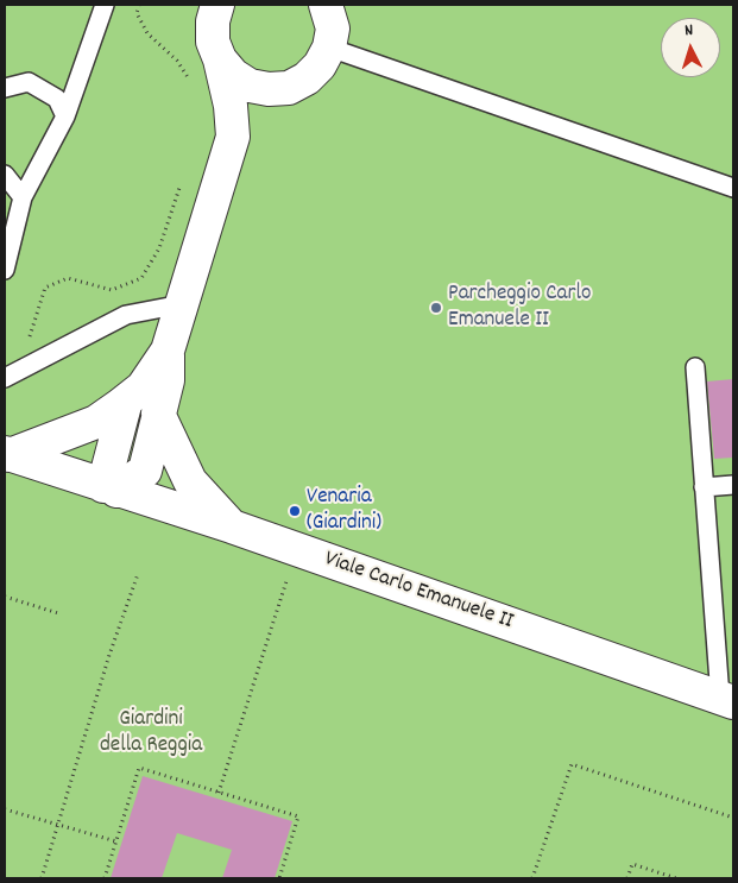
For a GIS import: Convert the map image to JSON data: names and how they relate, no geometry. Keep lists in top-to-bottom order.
{
  "streets": {
    "street": ["Viale Carlo Emanuele II"]
  },
  "parks": ["Giardini della Reggia"],
  "places": ["Parcheggio Carlo Emanuele II", "Venaria (Giardini)"],
  "north": "top"
}
